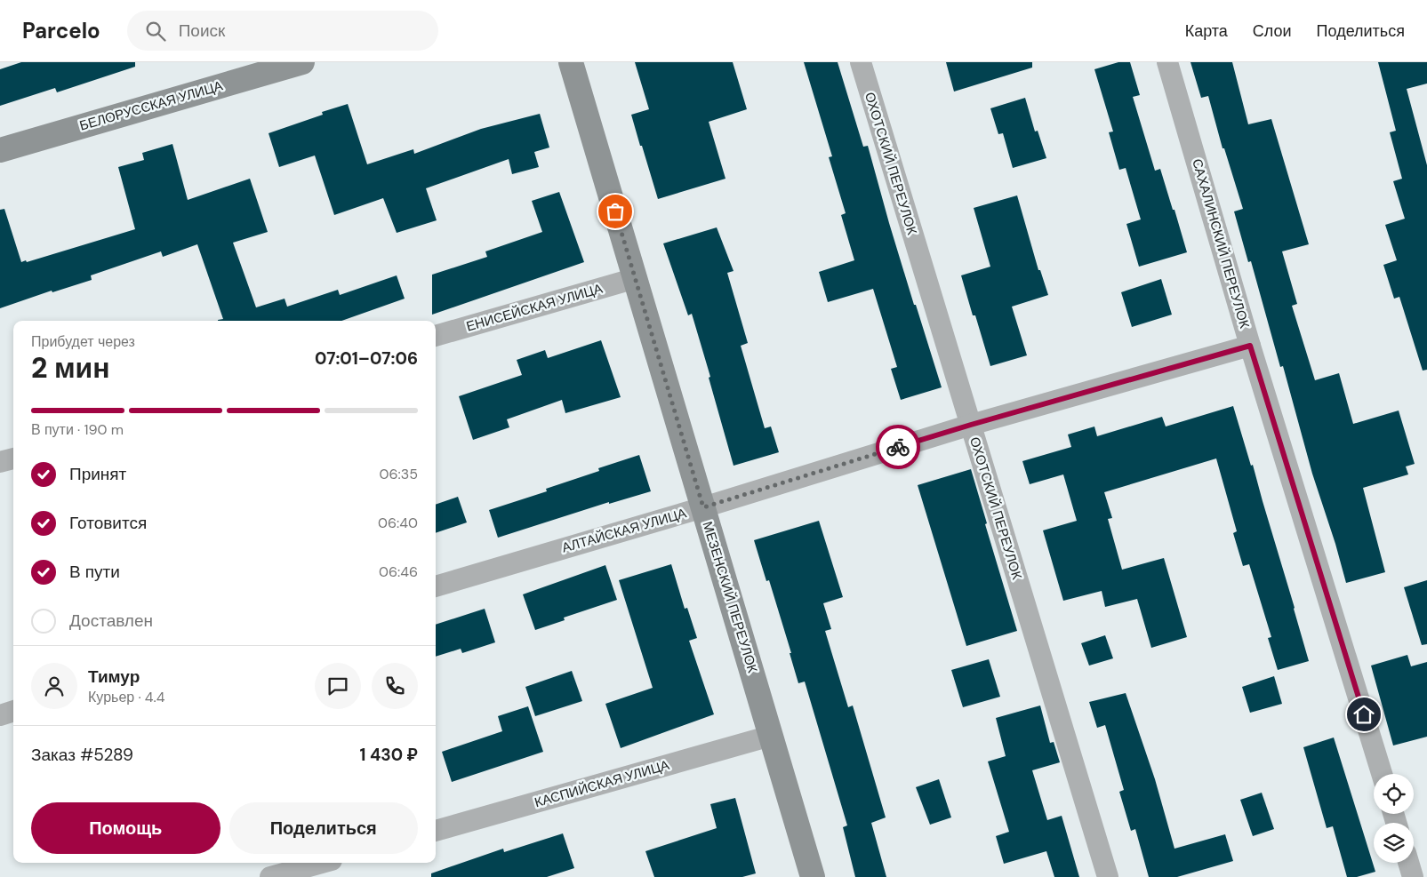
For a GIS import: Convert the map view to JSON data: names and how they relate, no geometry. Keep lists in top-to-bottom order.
{
  "streets": {
    "street": [
      "БЕЛОРУССКАЯ УЛИЦА",
      "ОХОТСКИЙ ПЕРЕУЛОК",
      "САХАЛИНСКИЙ ПЕРЕУЛОК",
      "ЕНИСЕЙСКАЯ УЛИЦА",
      "АЛТАЙСКАЯ УЛИЦА",
      "МЕЗЕНСКИЙ ПЕРЕУЛОК",
      "КАСПИЙСКАЯ УЛИЦА"
    ]
  },
  "crossings": [
    ["ОХОТСКИЙ ПЕРЕУЛОК", "АЛТАЙСКАЯ УЛИЦА"],
    ["САХАЛИНСКИЙ ПЕРЕУЛОК", "АЛТАЙСКАЯ УЛИЦА"],
    ["ЕНИСЕЙСКАЯ УЛИЦА", "МЕЗЕНСКИЙ ПЕРЕУЛОК"],
    ["АЛТАЙСКАЯ УЛИЦА", "МЕЗЕНСКИЙ ПЕРЕУЛОК"],
    ["МЕЗЕНСКИЙ ПЕРЕУЛОК", "КАСПИЙСКАЯ УЛИЦА"]
  ],
  "page": {
    "header": "Parcelo",
    "search": "Поиск",
    "nav": ["Карта", "Слои", "Поделиться"],
    "heading": ["2 мин", "Прибудет через", "07:01–07:06"],
    "panel": [
      "Тимур",
      "Курьер · 4.4",
      "Заказ #5289",
      "1 430 ₽"
    ],
    "bar": "В пути · 190 m",
    "list": [
      ["Принят", "06:35"],
      ["Готовится", "06:40"],
      ["В пути", "06:46"],
      "Доставлен"
    ],
    "buttons": ["Помощь", "Поделиться"]
  }
}
